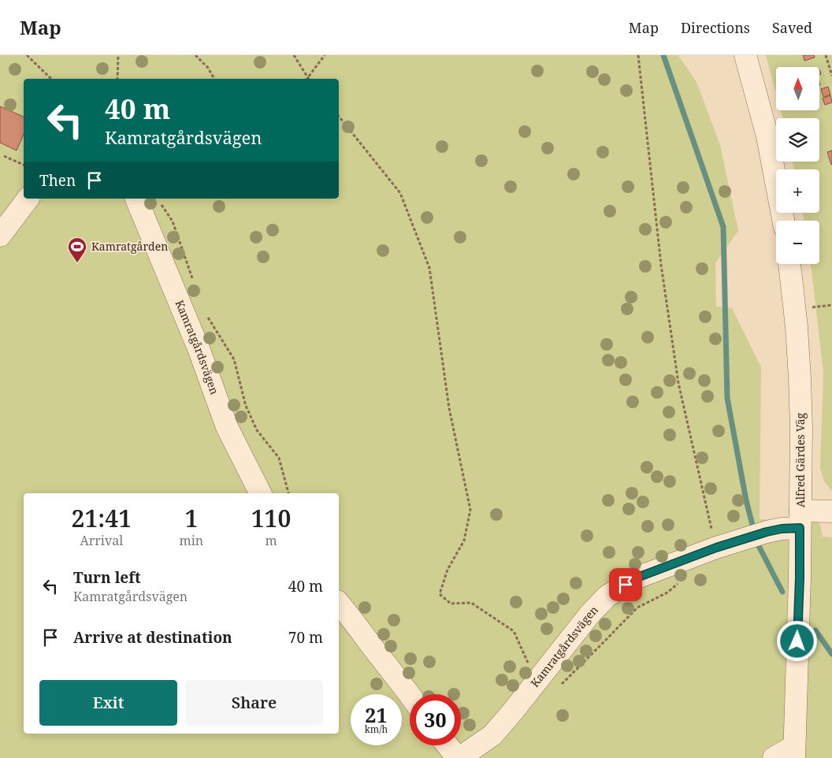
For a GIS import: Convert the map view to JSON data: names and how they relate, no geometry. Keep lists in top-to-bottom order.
{
  "streets": {
    "street": ["Kamratgårdsvägen", "Alfred Gärdes Väg"]
  },
  "crossings": [
    ["Kamratgårdsvägen", "Alfred Gärdes Väg"]
  ],
  "places": {
    "sports": ["Kamratgården"]
  },
  "north": "top",
  "page": {
    "header": "Map",
    "nav": ["Map", "Directions", "Saved"],
    "map_buttons": ["+", "−"],
    "turn": ["40 m", "Kamratgårdsvägen"],
    "then": "Then",
    "eta": [
      "21:41",
      "Arrival",
      "1",
      "min",
      "110",
      "m"
    ],
    "list": [
      {
        "name": "Turn left",
        "note": "Kamratgårdsvägen",
        "value": "40 m"
      },
      {
        "name": "Arrive at destination",
        "value": "70 m"
      }
    ],
    "buttons": ["Exit", "Share"],
    "speed": "21 km/h",
    "limit": "30"
  }
}
